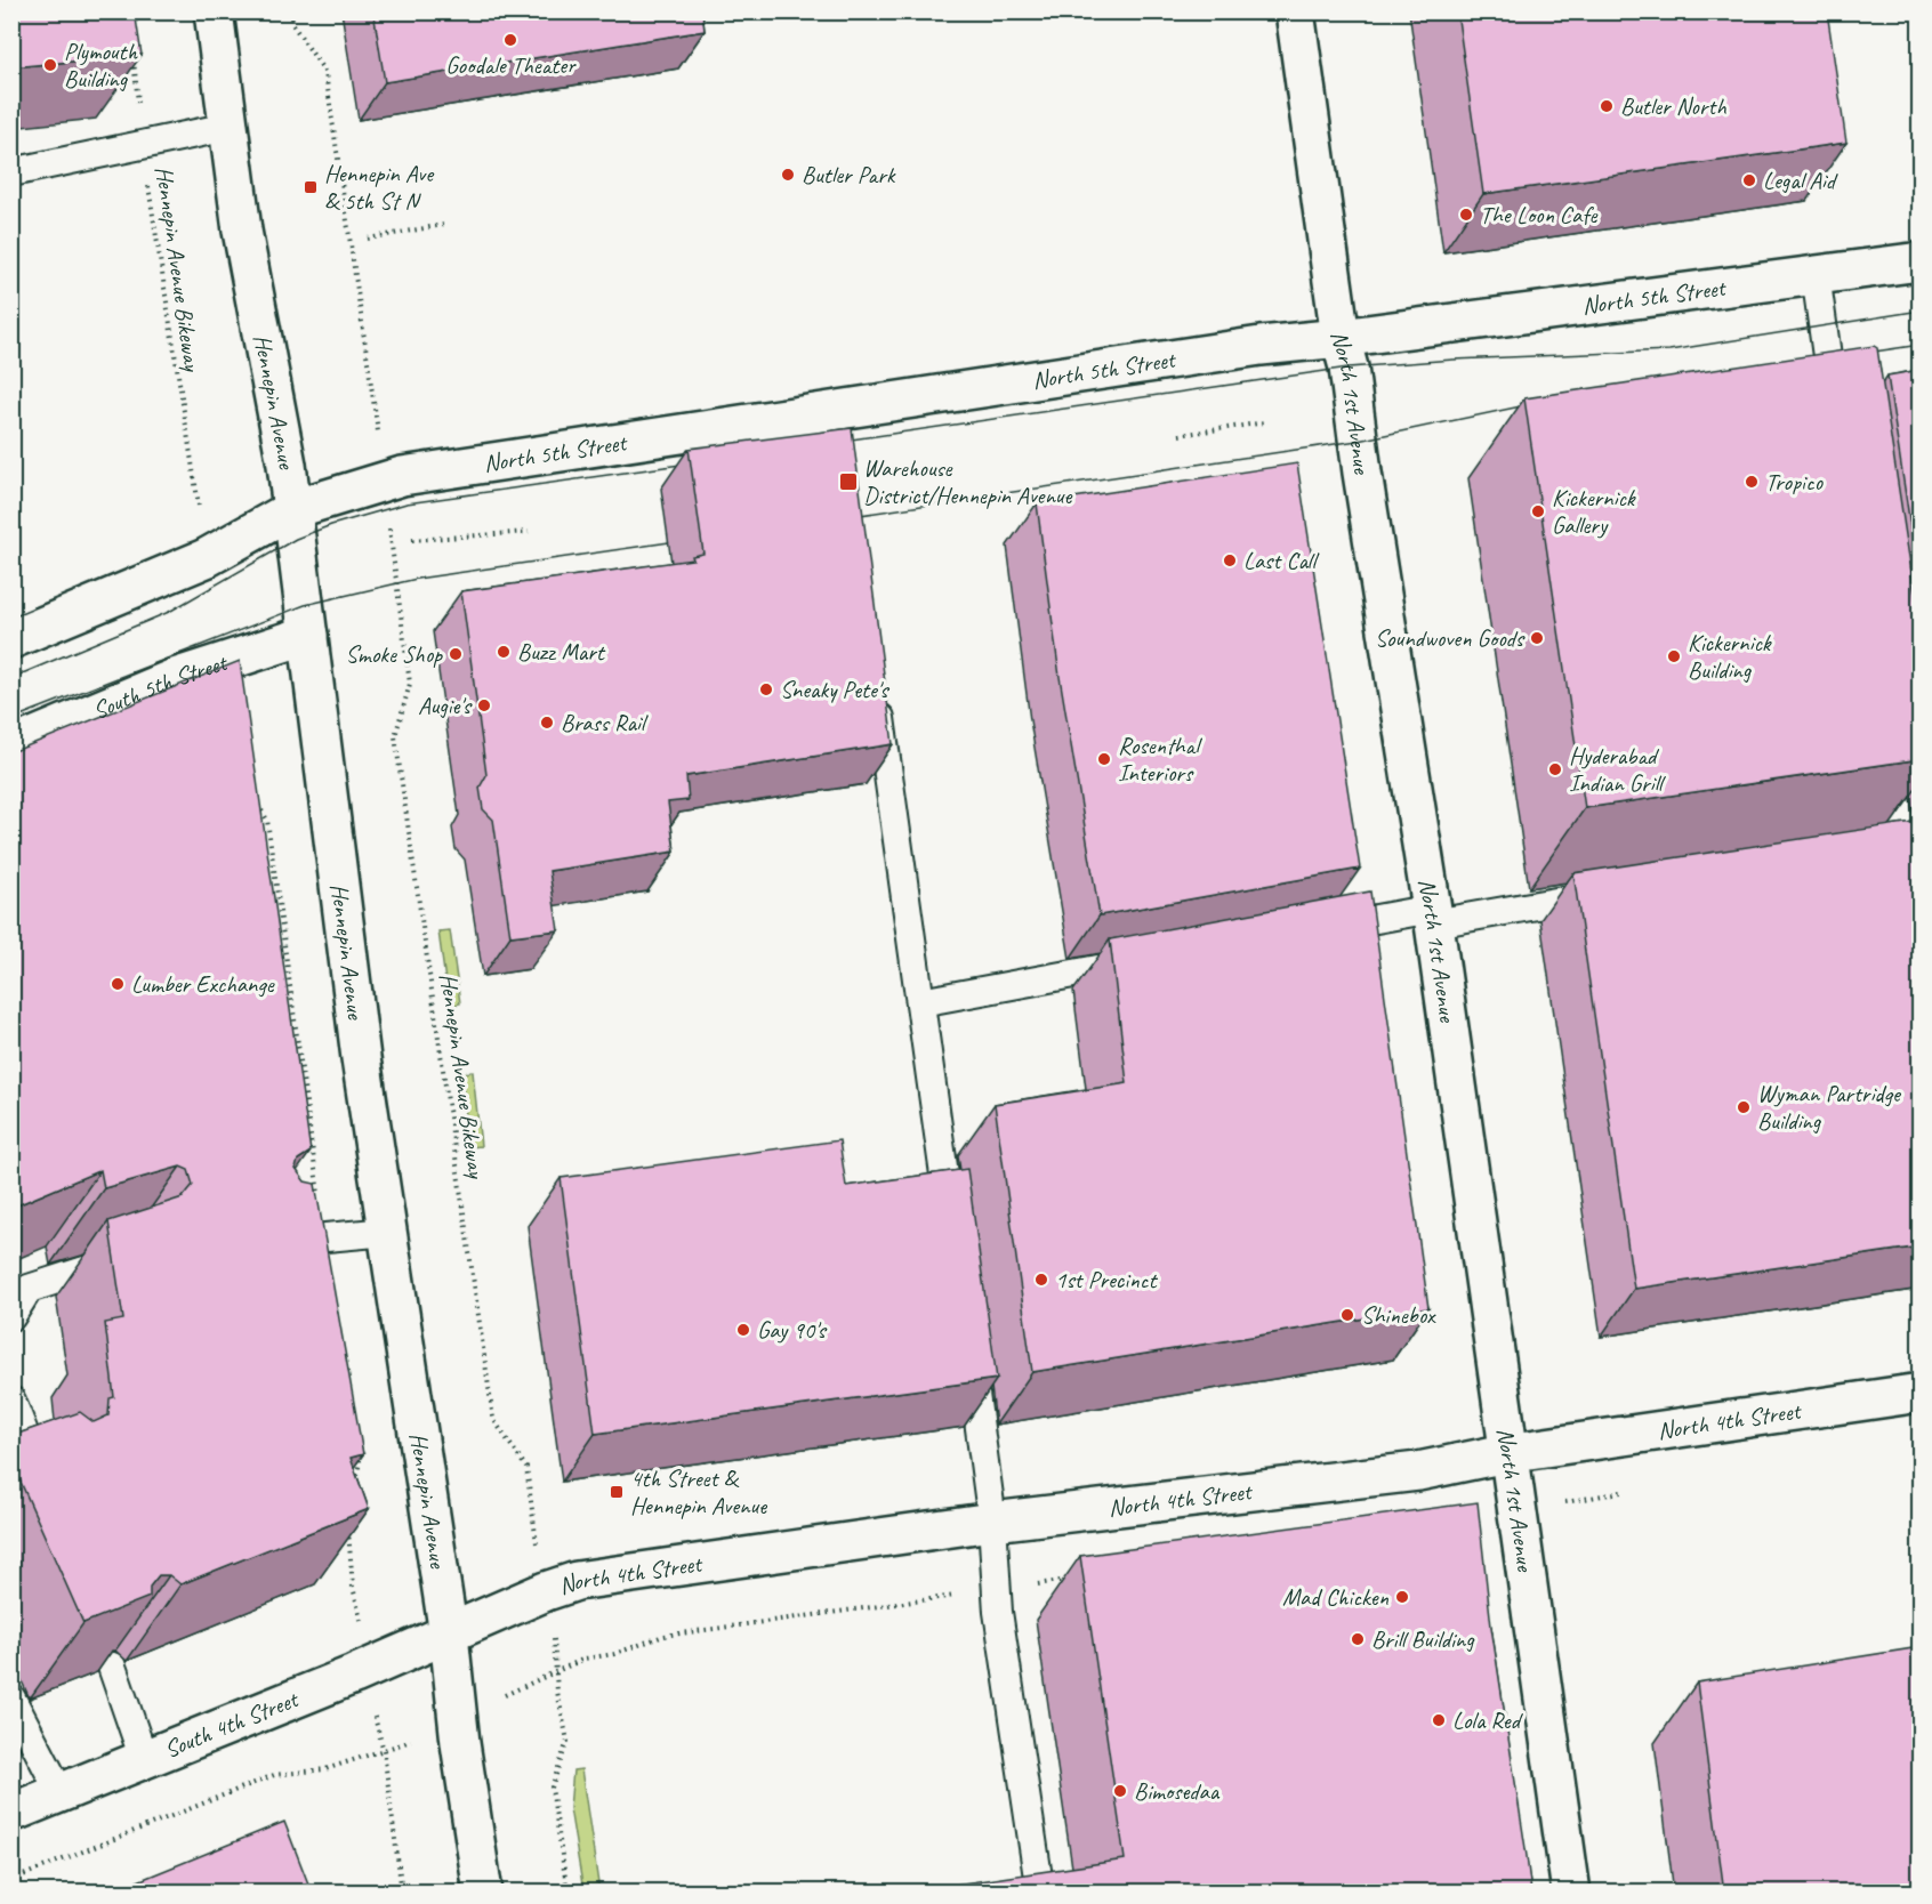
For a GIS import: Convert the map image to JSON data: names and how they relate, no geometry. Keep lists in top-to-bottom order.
{
  "streets": {
    "street": [
      "North 5th Street",
      "Hennepin Avenue",
      "North 1st Avenue",
      "South 5th Street",
      "North 4th Street",
      "South 4th Street"
    ],
    "path": ["Hennepin Avenue Bikeway"]
  },
  "crossings": [
    ["North 5th Street", "Hennepin Avenue"],
    ["North 5th Street", "North 1st Avenue"],
    ["Hennepin Avenue", "South 5th Street"],
    ["Hennepin Avenue", "North 4th Street"],
    ["Hennepin Avenue", "South 4th Street"],
    ["North 1st Avenue", "North 4th Street"],
    ["North 4th Street", "South 4th Street"]
  ],
  "places": {
    "other": [
      "Goodale Theater",
      "Plymouth Building",
      "Butler North",
      "Butler Park",
      "Legal Aid",
      "The Loon Cafe",
      "Tropico",
      "Kickernick Gallery",
      "Last Call",
      "Soundwoven Goods",
      "Buzz Mart",
      "Smoke Shop",
      "Kickernick Building",
      "Sneaky Pete's",
      "Augie's",
      "Brass Rail",
      "Rosenthal Interiors",
      "Hyderabad Indian Grill",
      "Lumber Exchange",
      "Wyman Partridge Building",
      "1st Precinct",
      "Shinebox",
      "Gay 90's",
      "Mad Chicken",
      "Brill Building",
      "Lola Red",
      "Bimosedaa"
    ],
    "transit": ["Hennepin Ave & 5th St N", "Warehouse District/Hennepin Avenue", "4th Street & Hennepin Avenue"]
  }
}
